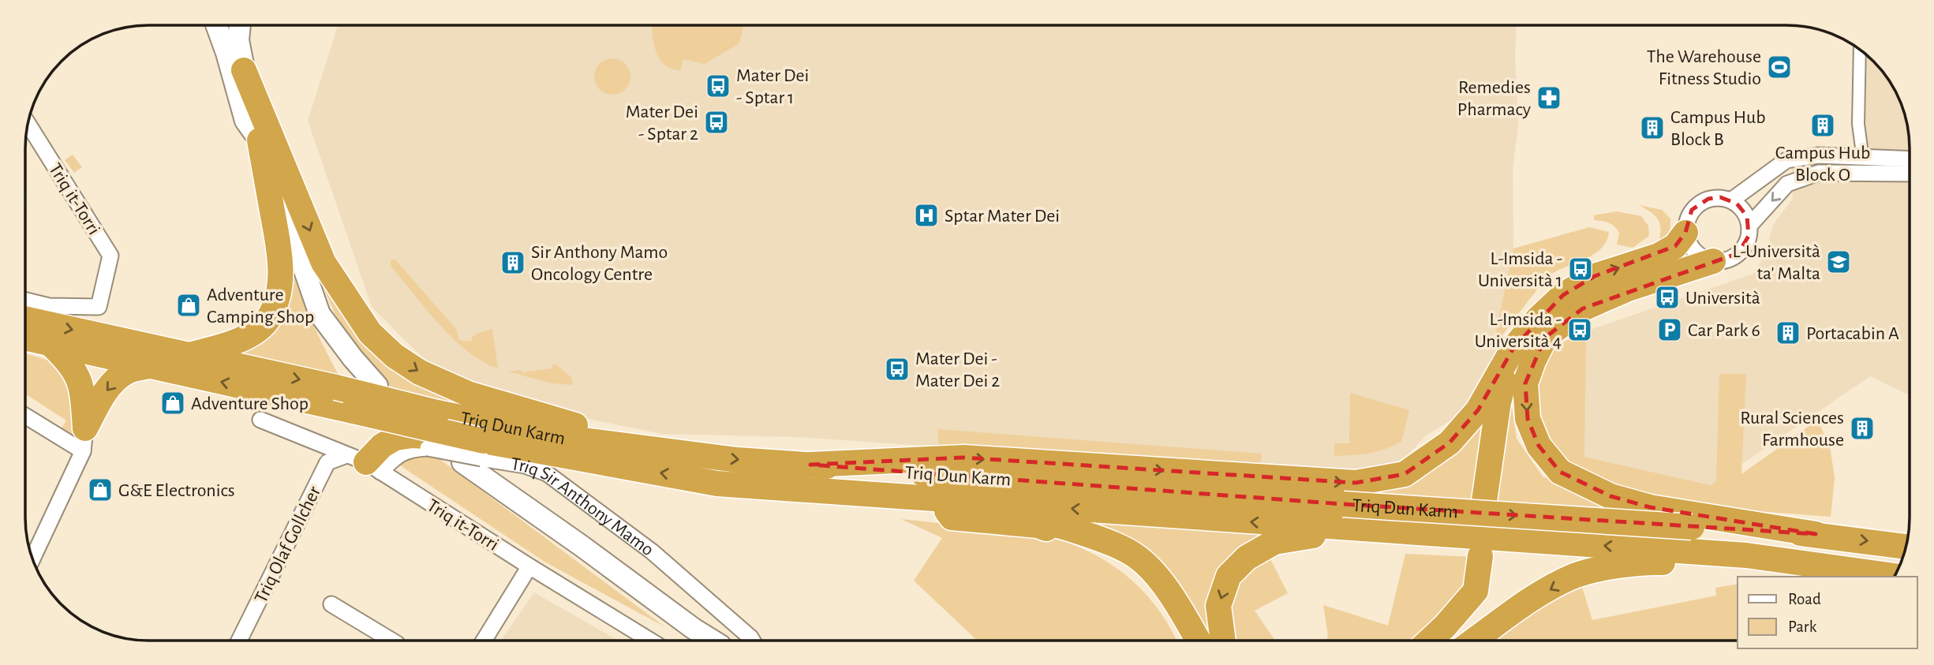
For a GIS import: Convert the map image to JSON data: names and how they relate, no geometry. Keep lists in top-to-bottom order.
{
  "streets": {
    "highway": ["Triq Dun Karm"],
    "main road": ["Triq Sir Anthony Mamo"],
    "street": ["Triq it-Torri", "Triq Olaf Gollcher"]
  },
  "crossings": [
    ["Triq it-Torri", "Triq Sir Anthony Mamo"],
    ["Triq it-Torri", "Triq Olaf Gollcher"],
    ["Triq Dun Karm", "Triq Sir Anthony Mamo"],
    ["Triq Sir Anthony Mamo", "Triq Olaf Gollcher"]
  ],
  "places": {
    "sports": ["The Warehouse Fitness Studio"],
    "bus stop": [
      "Mater Dei - Sptar 1",
      "Mater Dei - Sptar 2",
      "L-Imsida - Università 1",
      "Università",
      "L-Imsida - Università 4",
      "Mater Dei - Mater Dei 2"
    ],
    "pharmacy": ["Remedies Pharmacy"],
    "building": [
      "Campus Hub Block O",
      "Campus Hub Block B",
      "Sir Anthony Mamo Oncology Centre",
      "Portacabin A",
      "Rural Sciences Farmhouse"
    ],
    "hospital": ["Sptar Mater Dei"],
    "school or university": ["L-Università ta' Malta"],
    "shop": ["Adventure Camping Shop", "Adventure Shop", "G&E Electronics"],
    "parking": ["Car Park 6"]
  },
  "legend": ["Road", "Park"]
}
